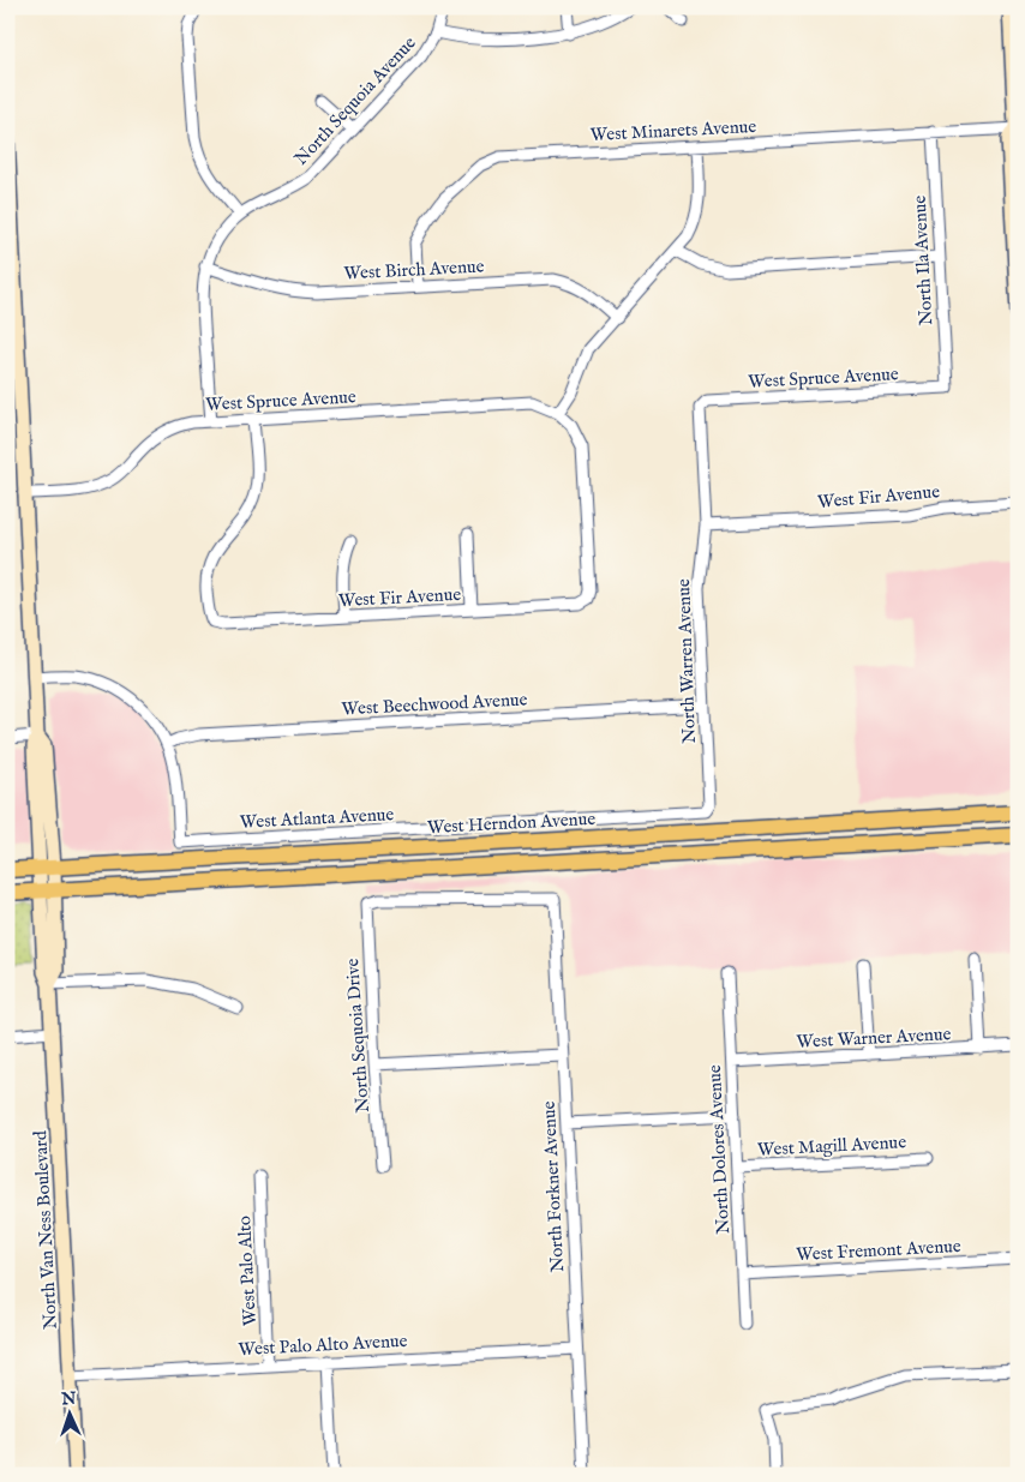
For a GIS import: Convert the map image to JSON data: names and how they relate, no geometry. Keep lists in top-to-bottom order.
{
  "streets": {
    "main road": ["West Herndon Avenue"],
    "street": [
      "North Sequoia Avenue",
      "West Minarets Avenue",
      "North Ila Avenue",
      "West Birch Avenue",
      "West Spruce Avenue",
      "West Fir Avenue",
      "North Warren Avenue",
      "West Beechwood Avenue",
      "West Atlanta Avenue",
      "North Sequoia Drive",
      "West Warner Avenue",
      "West Magill Avenue",
      "North Dolores Avenue",
      "North Forkner Avenue",
      "North Van Ness Boulevard",
      "West Fremont Avenue",
      "West Palo Alto",
      "West Palo Alto Avenue"
    ]
  },
  "crossings": [
    ["North Sequoia Avenue", "West Birch Avenue"],
    ["North Sequoia Avenue", "West Spruce Avenue"],
    ["West Minarets Avenue", "North Ila Avenue"],
    ["West Minarets Avenue", "West Birch Avenue"],
    ["North Ila Avenue", "West Spruce Avenue"],
    ["West Spruce Avenue", "West Fir Avenue"],
    ["West Spruce Avenue", "North Warren Avenue"],
    ["West Spruce Avenue", "North Van Ness Boulevard"],
    ["West Fir Avenue", "North Warren Avenue"],
    ["North Warren Avenue", "West Beechwood Avenue"],
    ["North Warren Avenue", "West Atlanta Avenue"],
    ["West Beechwood Avenue", "West Atlanta Avenue"],
    ["West Herndon Avenue", "North Van Ness Boulevard"],
    ["North Sequoia Drive", "North Forkner Avenue"],
    ["West Warner Avenue", "North Dolores Avenue"],
    ["West Magill Avenue", "North Dolores Avenue"],
    ["North Dolores Avenue", "West Fremont Avenue"],
    ["North Forkner Avenue", "West Palo Alto Avenue"],
    ["North Van Ness Boulevard", "West Palo Alto Avenue"],
    ["West Palo Alto", "West Palo Alto Avenue"]
  ],
  "north": "top"
}
